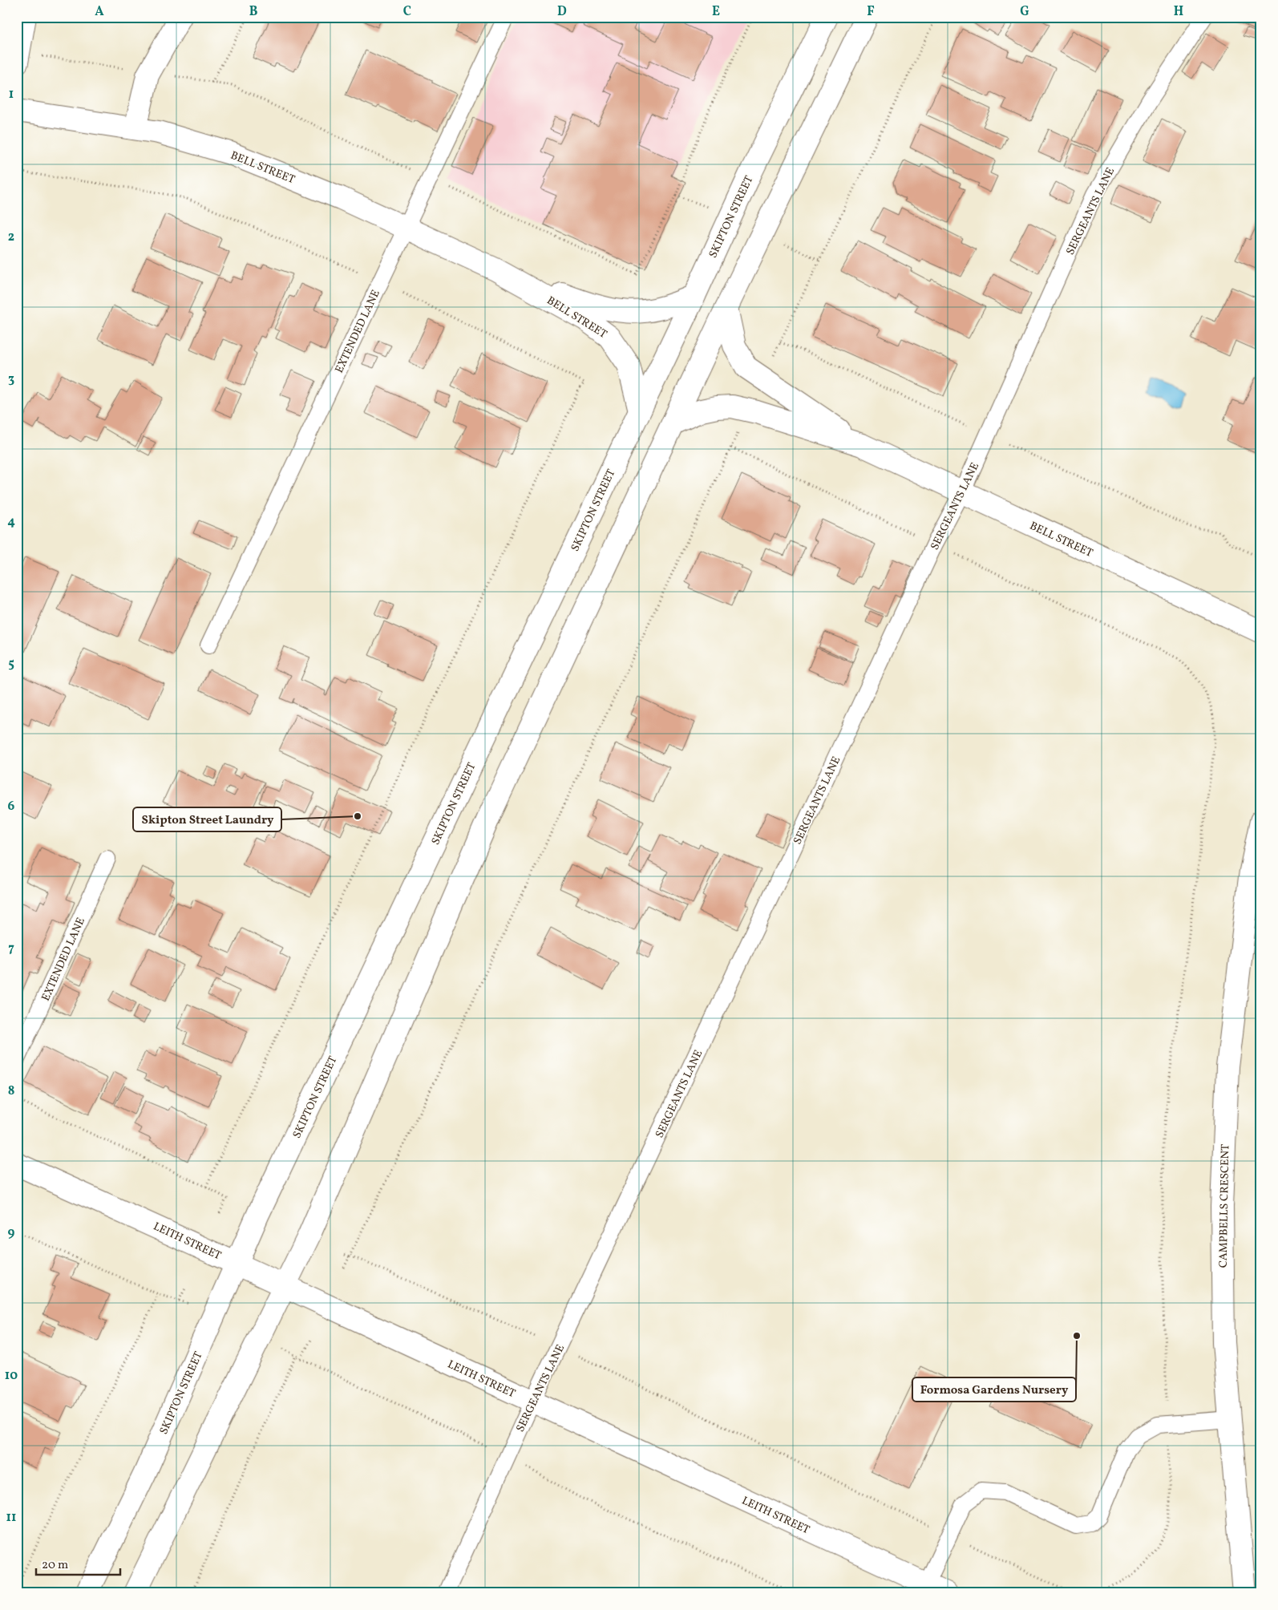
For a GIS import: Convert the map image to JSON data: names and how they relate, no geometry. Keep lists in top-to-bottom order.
{
  "streets": {
    "main road": [
      "BELL STREET",
      "SKIPTON STREET",
      "CAMPBELLS CRESCENT",
      "LEITH STREET"
    ],
    "lane": ["SERGEANTS LANE", "EXTENDED LANE"]
  },
  "crossings": [
    ["BELL STREET", "SERGEANTS LANE"],
    ["BELL STREET", "SKIPTON STREET"],
    ["BELL STREET", "EXTENDED LANE"],
    ["SERGEANTS LANE", "LEITH STREET"],
    ["SKIPTON STREET", "LEITH STREET"]
  ],
  "places": ["Skipton Street Laundry", "Formosa Gardens Nursery"],
  "scale_bar": "20 m",
  "grid": {
    "columns": [
      "A",
      "B",
      "C",
      "D",
      "E",
      "F",
      "G",
      "H"
    ],
    "rows": [
      "1",
      "2",
      "3",
      "4",
      "5",
      "6",
      "7",
      "8",
      "9",
      "10",
      "11"
    ]
  }
}
